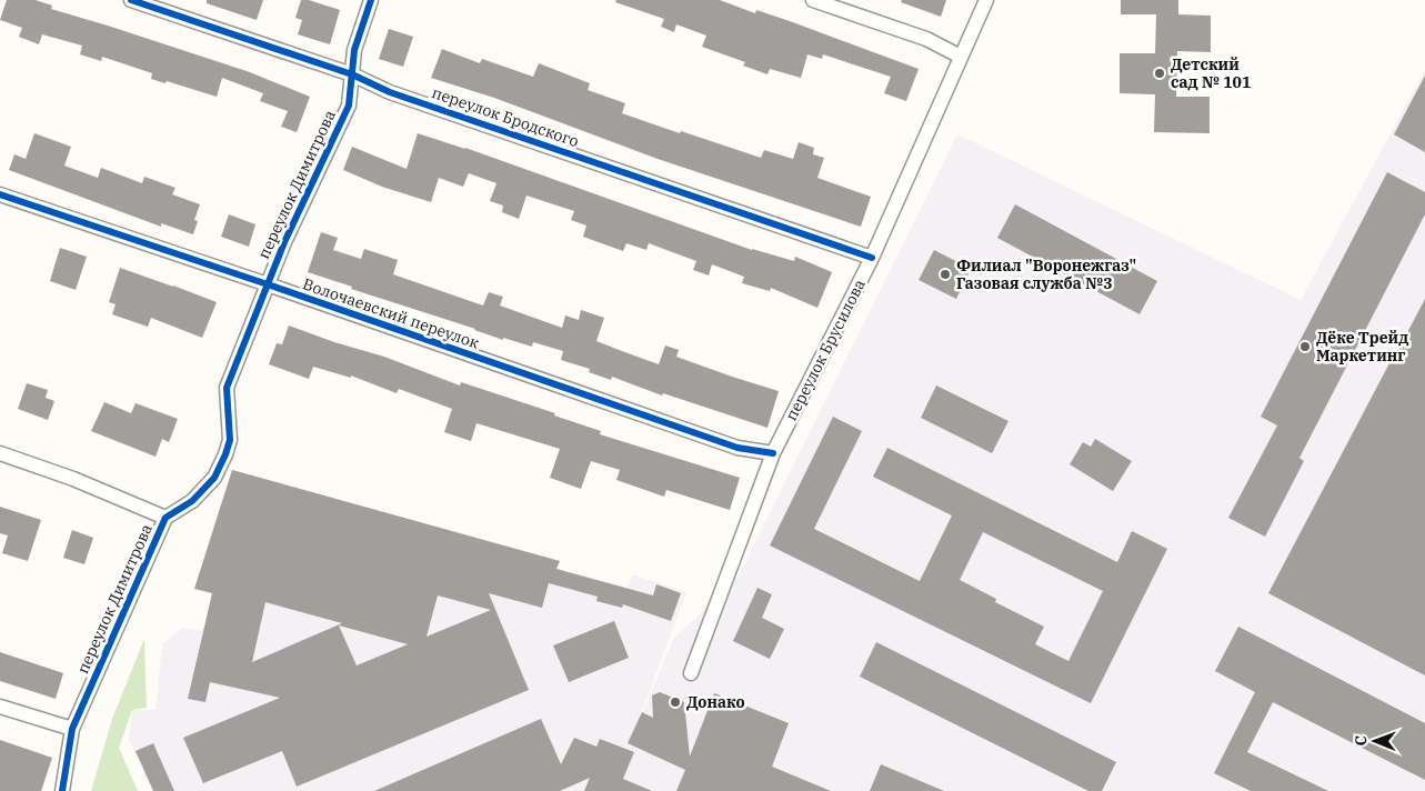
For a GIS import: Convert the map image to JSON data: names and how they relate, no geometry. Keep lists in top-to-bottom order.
{
  "streets": {
    "street": [
      "переулок Бродского",
      "переулок Димитрова",
      "Волочаевский переулок",
      "переулок Брусилова"
    ]
  },
  "crossings": [
    ["переулок Бродского", "переулок Димитрова"],
    ["переулок Бродского", "переулок Брусилова"],
    ["переулок Димитрова", "Волочаевский переулок"],
    ["Волочаевский переулок", "переулок Брусилова"]
  ],
  "places": [
    "Детский сад № 101",
    "Филиал \"Воронежгаз\" Газовая служба №3",
    "Дёке Трейд Маркетинг",
    "Донако"
  ],
  "north": "left"
}
